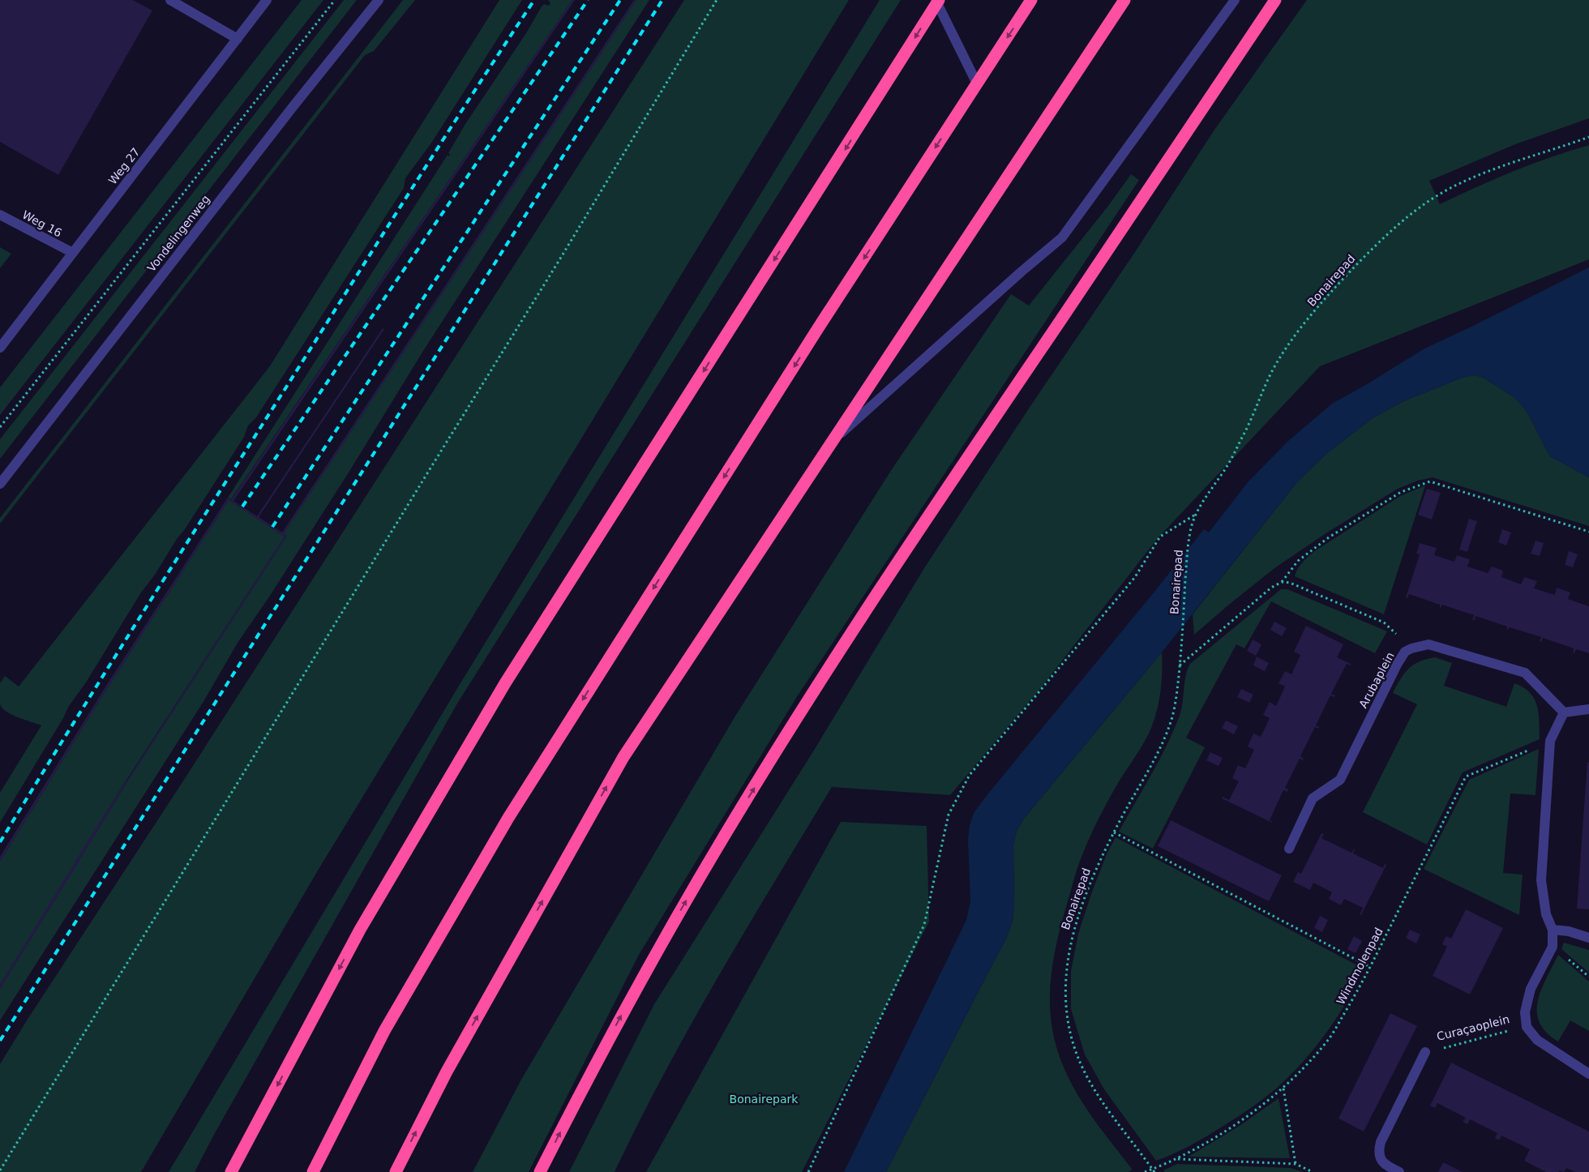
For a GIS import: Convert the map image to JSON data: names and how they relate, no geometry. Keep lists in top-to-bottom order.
{
  "streets": {
    "street": [
      "Weg 27",
      "Weg 16",
      "Vondelingenweg",
      "Arubaplein",
      "Curaçaoplein"
    ],
    "path": ["Bonairepad", "Windmolenpad"]
  },
  "crossings": [
    ["Weg 27", "Weg 16"],
    ["Bonairepad", "Windmolenpad"]
  ],
  "parks": ["Bonairepark"]
}
